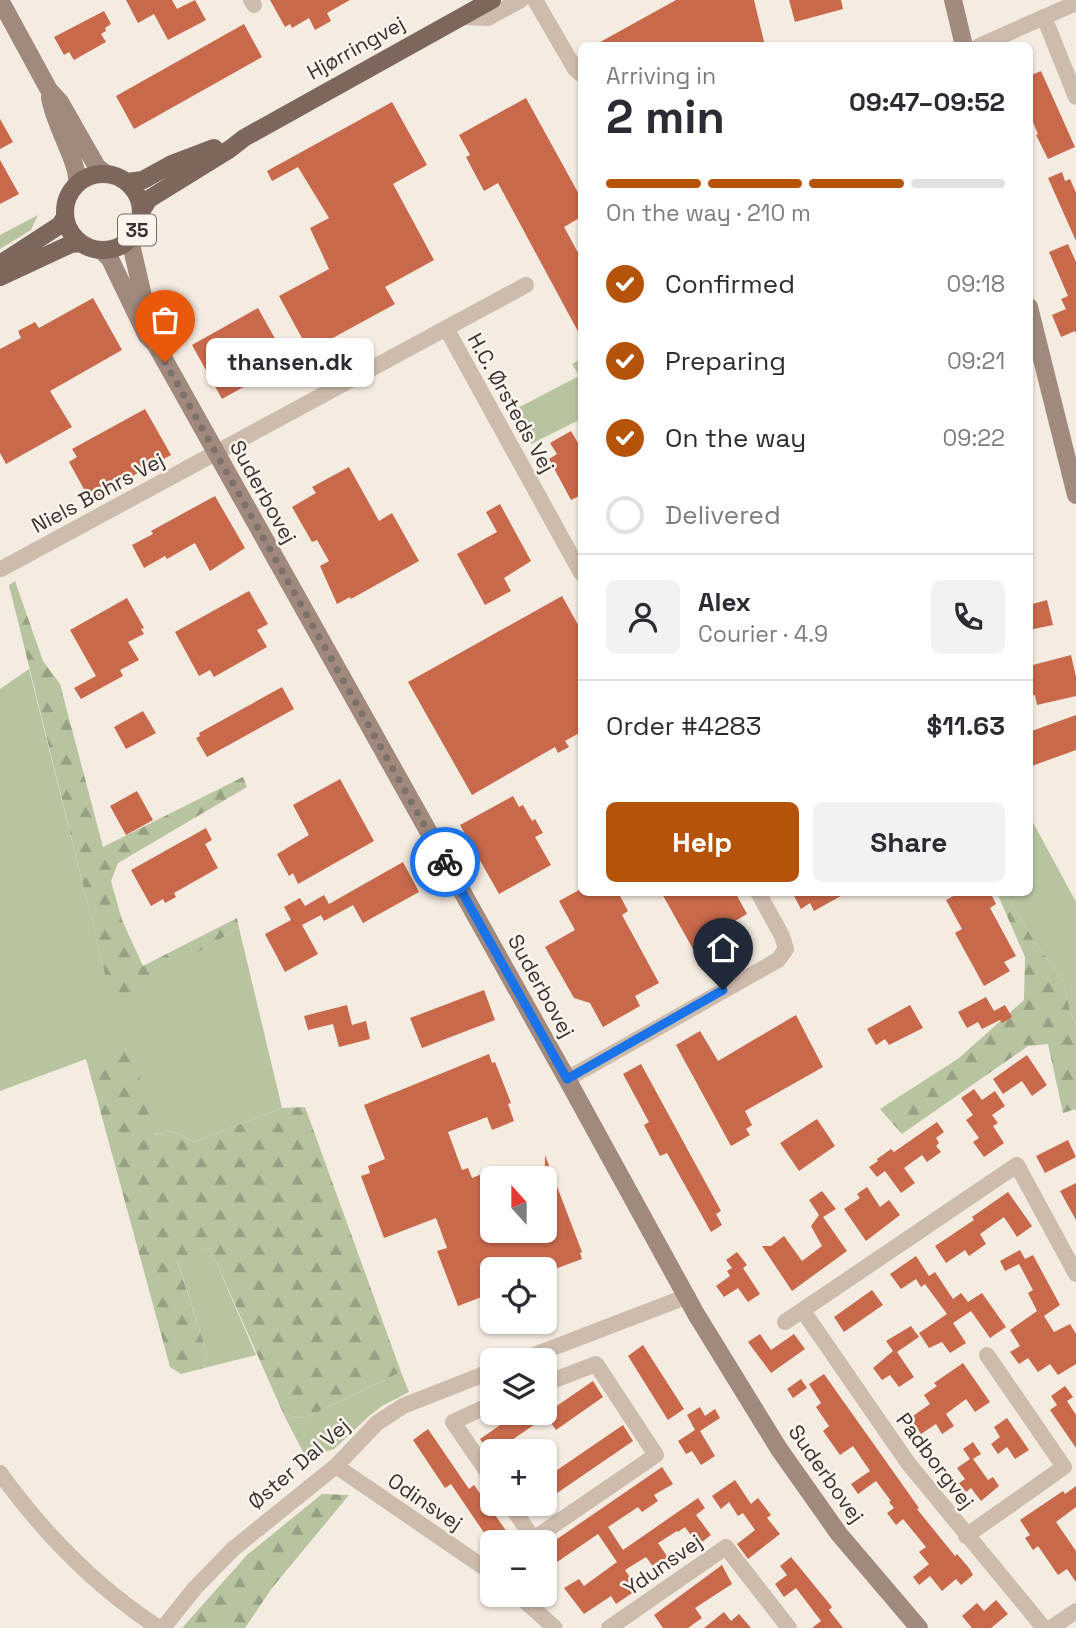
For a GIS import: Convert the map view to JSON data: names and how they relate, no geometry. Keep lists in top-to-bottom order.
{
  "streets": {
    "main road": ["Hjørringvej", "35"],
    "street": [
      "H.C. Ørsteds Vej",
      "Suderbovej",
      "Niels Bohrs Vej",
      "Padborgvej",
      "Øster Dal Vej",
      "Odinsvej",
      "Ydunsvej"
    ]
  },
  "crossings": [
    ["Hjørringvej", "35"],
    ["Hjørringvej", "Suderbovej"],
    ["35", "Suderbovej"],
    ["H.C. Ørsteds Vej", "Suderbovej"],
    ["H.C. Ørsteds Vej", "Niels Bohrs Vej"],
    ["Suderbovej", "Niels Bohrs Vej"],
    ["Øster Dal Vej", "Odinsvej"]
  ],
  "places": ["thansen.dk"],
  "north": "top",
  "page": {
    "heading": ["2 min", "Arriving in", "09:47–09:52"],
    "panel": [
      "Alex",
      "Courier · 4.9",
      "Order #4283",
      "$11.63"
    ],
    "bar": "On the way · 210 m",
    "list": [
      ["Confirmed", "09:18"],
      ["Preparing", "09:21"],
      ["On the way", "09:22"],
      "Delivered"
    ],
    "bubble": "thansen.dk",
    "buttons": ["Help", "Share"],
    "map_buttons": ["+", "−"]
  }
}
